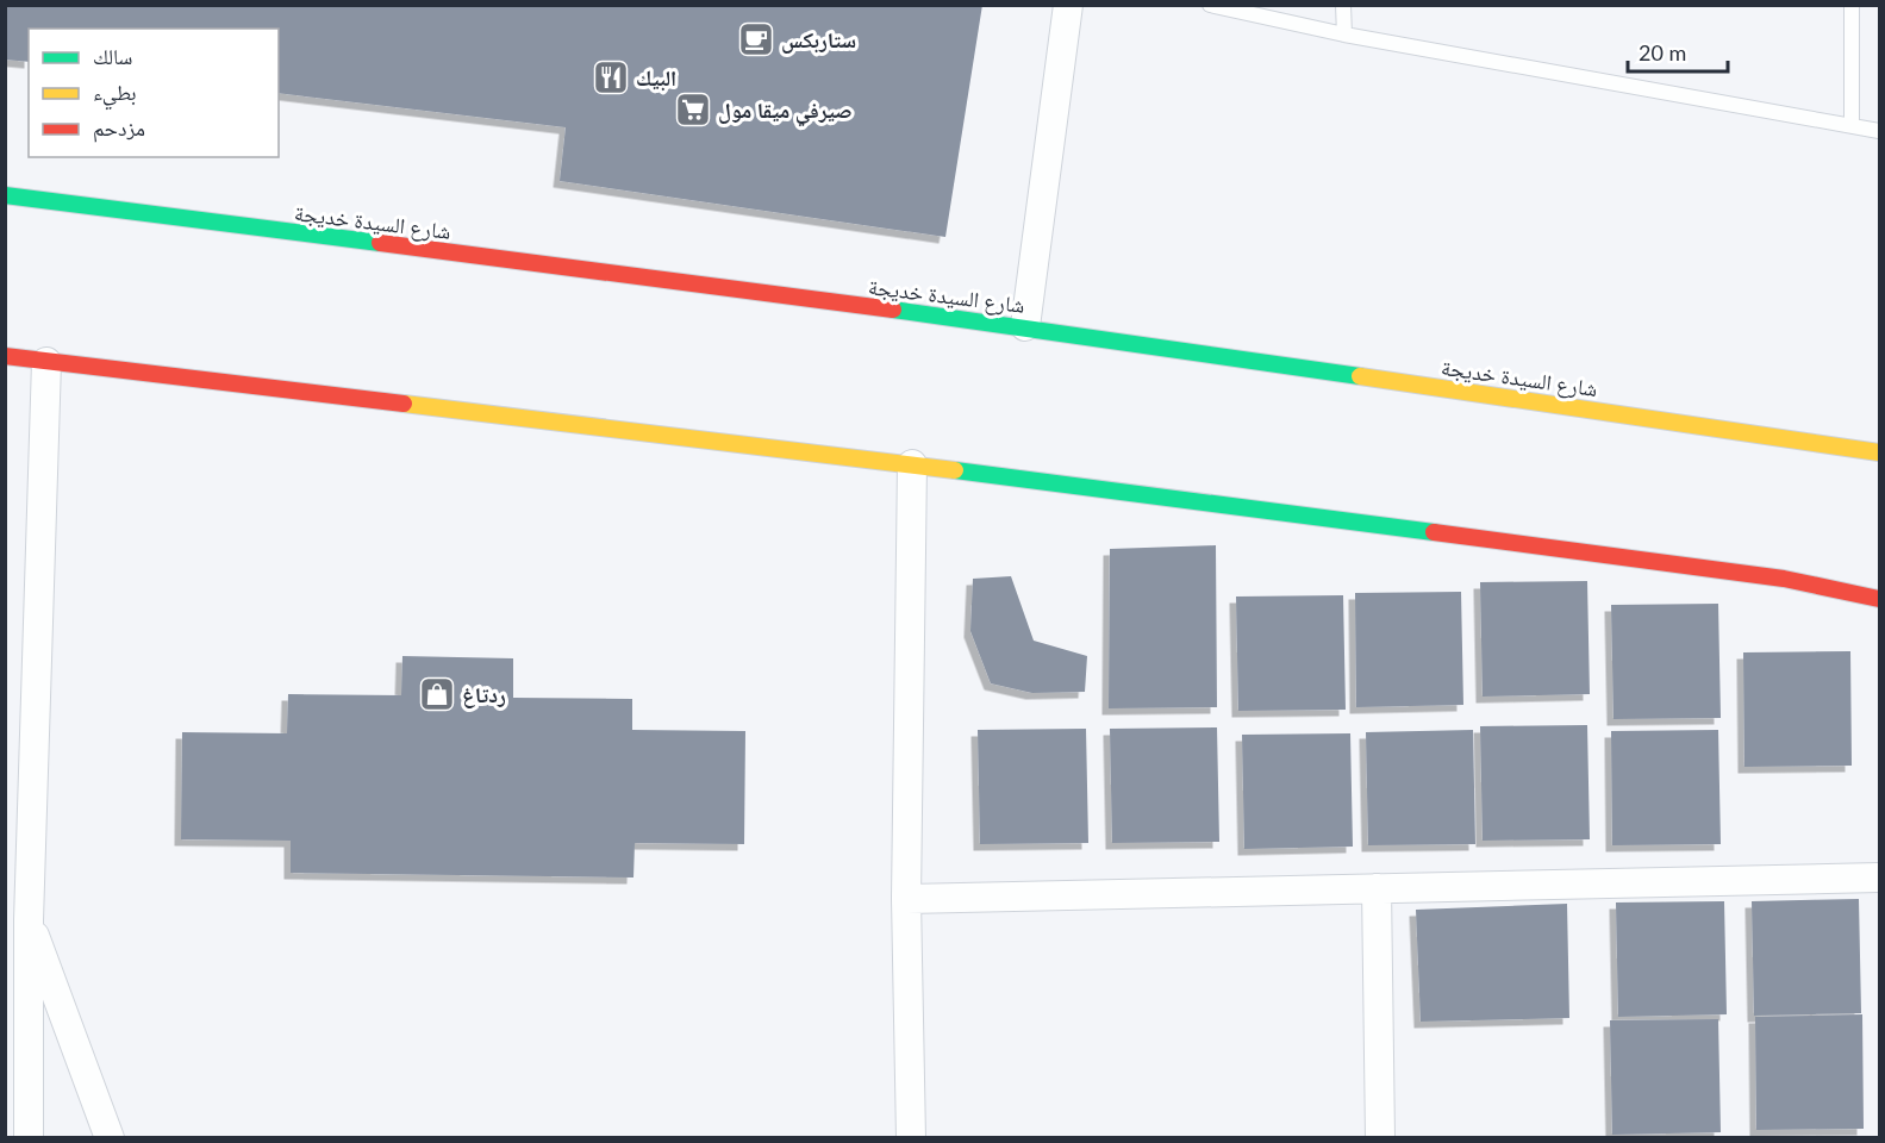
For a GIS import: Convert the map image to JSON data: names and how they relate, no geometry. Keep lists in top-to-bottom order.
{
  "streets": {
    "street": ["شارع السيدة خديجة"]
  },
  "places": {
    "cafe": ["ستاربكس"],
    "restaurant": ["البيك"],
    "supermarket": ["صيرفي ميقا مول"],
    "shop": ["ردتاغ"]
  },
  "legend": ["سالك", "بطيء", "مزدحم"],
  "scale_bar": "20 m"
}
